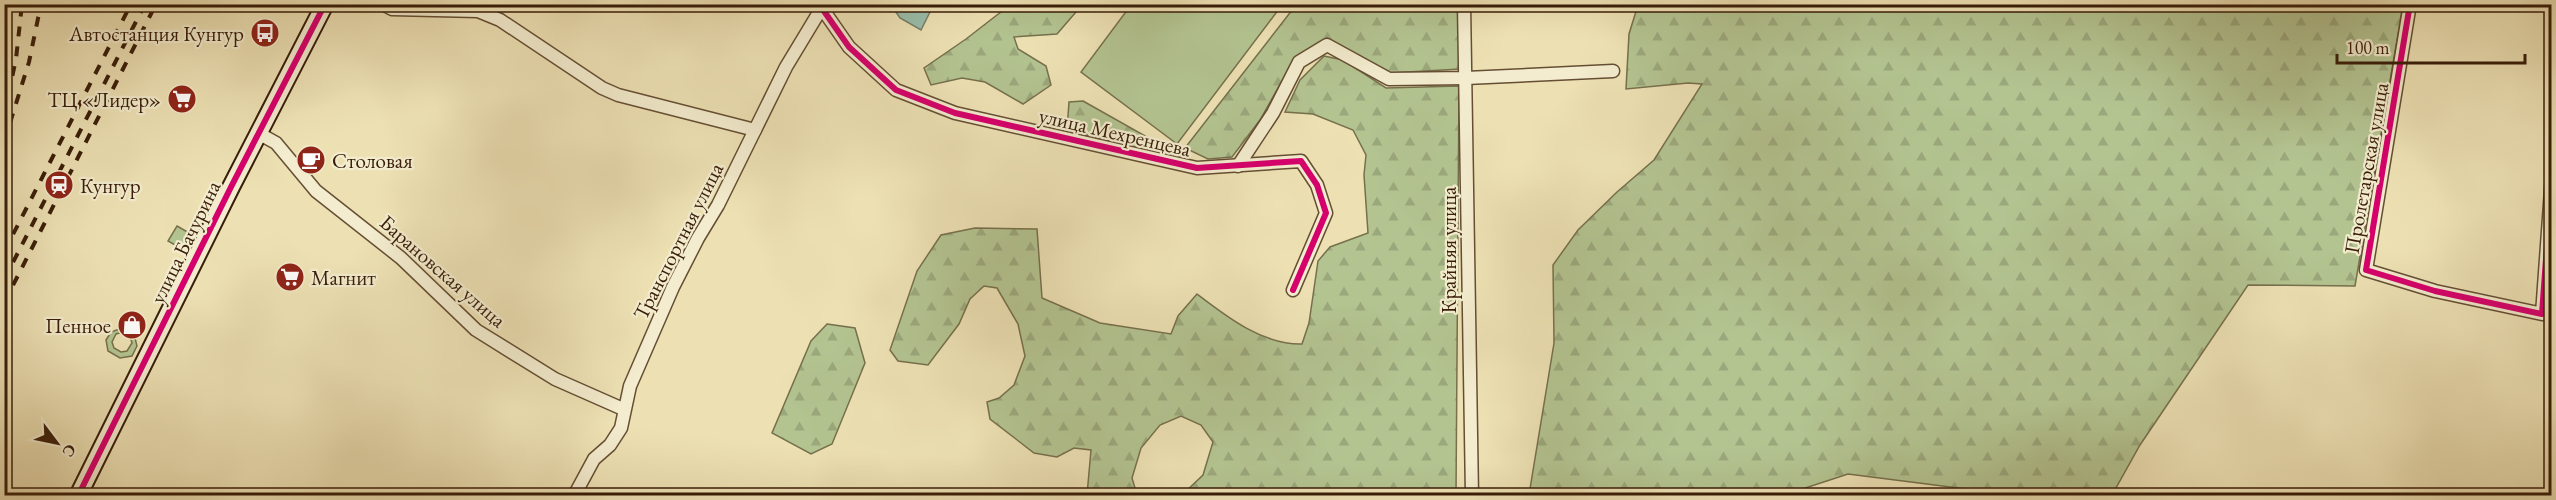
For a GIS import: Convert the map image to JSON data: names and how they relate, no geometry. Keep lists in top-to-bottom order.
{
  "streets": {
    "street": [
      "улица Мехренцева",
      "Пролетарская улица",
      "Транспортная улица",
      "улица Бачурина",
      "Крайняя улица",
      "Барановская улица"
    ]
  },
  "crossings": [
    ["улица Мехренцева", "Транспортная улица"],
    ["Транспортная улица", "Барановская улица"],
    ["улица Бачурина", "Барановская улица"]
  ],
  "places": {
    "bus stop": ["Автостанция Кунгур"],
    "supermarket": ["ТЦ «Лидер»", "Магнит"],
    "cafe": ["Столовая"],
    "station": ["Кунгур"],
    "shop": ["Пенное"]
  },
  "scale_bar": "100 m",
  "north": "bottom right"
}
